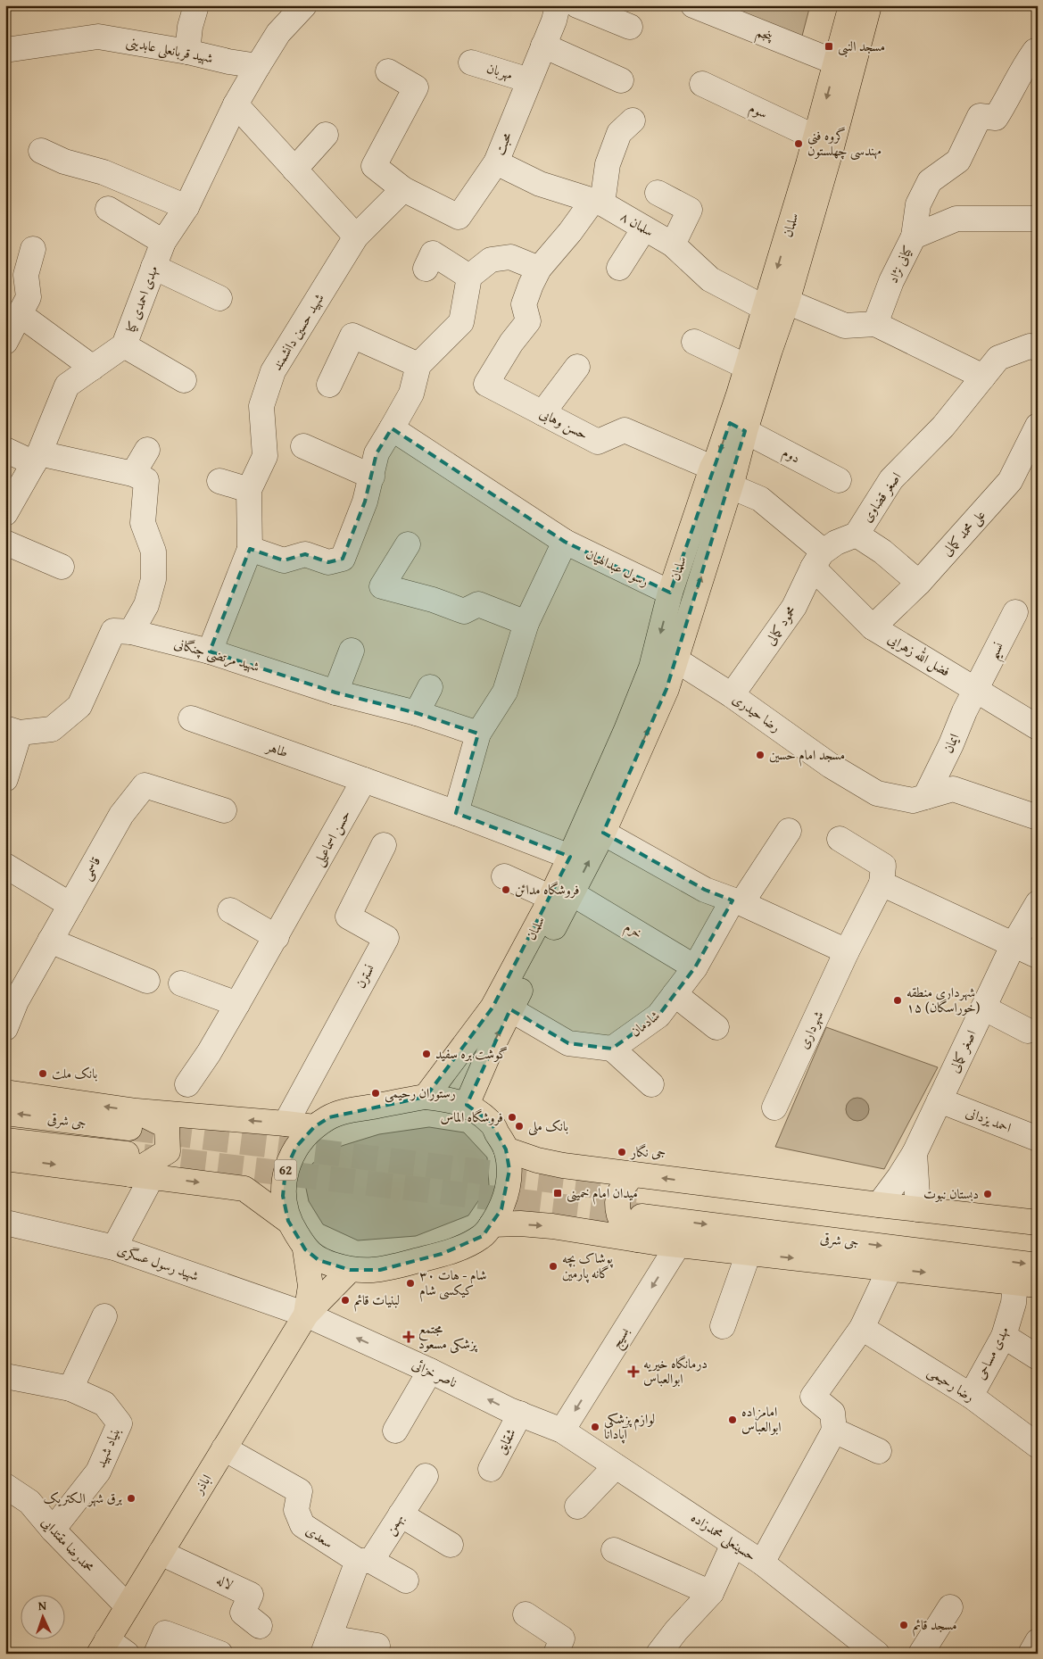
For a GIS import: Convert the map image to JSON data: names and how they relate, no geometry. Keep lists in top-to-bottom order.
{
  "streets": {
    "main road": [
      "سلمان",
      "جی شرقی",
      "62",
      "اباذر"
    ],
    "street": [
      "پنجم",
      "شهید قربانعلی عابدینی",
      "مهربان",
      "سوم",
      "محبت",
      "سلمان ۸",
      "کیانی نژاد",
      "مهدی احمدی کیا",
      "شهید حسین دانشمند",
      "حسن وهابی",
      "دوم",
      "اصغر قضاوی",
      "علی محمد کمالی",
      "رسول عبدالهیان",
      "محمود کمالی",
      "نسیم",
      "شهید مرتضی چنگانی",
      "فضل الله زهرایی",
      "رضا حیدری",
      "ایمان",
      "طاهر",
      "حسن اسماعیلی",
      "قاسمی",
      "خرم",
      "نسترن",
      "شادمان",
      "شهرداری",
      "اصغر کمالی",
      "احمد یزدانی",
      "شهید رسول عسگری",
      "بسیج",
      "مهدی مساحی",
      "ناصر خزائی",
      "رضا رحیمی",
      "شقایق",
      "بنیاد شهید",
      "بهمن",
      "سعدی",
      "حسینعلی محمدزاده",
      "محمدرضا مقتدایی",
      "لاله"
    ]
  },
  "crossings": [
    ["پنجم", "سلمان"],
    ["شهید قربانعلی عابدینی", "مهدی احمدی کیا"],
    ["مهربان", "محبت"],
    ["سوم", "سلمان"],
    ["محبت", "سلمان ۸"],
    ["محبت", "شهید حسین دانشمند"],
    ["سلمان ۸", "سلمان"],
    ["سلمان", "حسن وهابی"],
    ["سلمان", "دوم"],
    ["سلمان", "رسول عبدالهیان"],
    ["سلمان", "رضا حیدری"],
    ["سلمان", "خرم"],
    ["سلمان", "62"],
    ["شهید حسین دانشمند", "شهید مرتضی چنگانی"],
    ["اصغر قضاوی", "محمود کمالی"],
    ["اصغر قضاوی", "فضل الله زهرایی"],
    ["علی محمد کمالی", "فضل الله زهرایی"],
    ["محمود کمالی", "فضل الله زهرایی"],
    ["محمود کمالی", "رضا حیدری"],
    ["نسیم", "فضل الله زهرایی"],
    ["نسیم", "ایمان"],
    ["فضل الله زهرایی", "ایمان"],
    ["رضا حیدری", "ایمان"],
    ["طاهر", "حسن اسماعیلی"],
    ["خرم", "شادمان"],
    ["اصغر کمالی", "احمد یزدانی"],
    ["62", "اباذر"],
    ["شهید رسول عسگری", "ناصر خزائی"],
    ["شهید رسول عسگری", "اباذر"],
    ["بسیج", "ناصر خزائی"],
    ["بسیج", "حسینعلی محمدزاده"],
    ["مهدی مساحی", "رضا رحیمی"],
    ["ناصر خزائی", "شقایق"],
    ["ناصر خزائی", "اباذر"],
    ["ناصر خزائی", "حسینعلی محمدزاده"],
    ["بنیاد شهید", "محمدرضا مقتدایی"],
    ["اباذر", "سعدی"],
    ["اباذر", "محمدرضا مقتدایی"],
    ["اباذر", "لاله"],
    ["بهمن", "سعدی"]
  ],
  "one_way": ["بسیج"],
  "places": {
    "transit": ["مسجد النبی", "میدان امام خمینی"],
    "other": [
      "گروه فنی مهندسی چهلستون",
      "مسجد امام حسین",
      "فروشگاه مدائن",
      "شهرداری منطقه ۱۵ (خوراسگان)",
      "گوشت بره سفید",
      "بانک ملت",
      "رستوران رحیمی",
      "فروشگاه الماس",
      "بانک ملی",
      "جی نگار",
      "دبستان نبوت",
      "پوشاک بچه گانه پارمین",
      "۳۰ شام - هات کیکسی شام",
      "لبنیات قائم",
      "امامزاده ابوالعباس",
      "لوازم پزشکی آپادانا",
      "برق شهر الکتریک",
      "مسجد قائم"
    ],
    "health": ["مجتمع پزشکی مسعود", "درمانگاه خیریه ابوالعباس"]
  },
  "north": "top"
}
